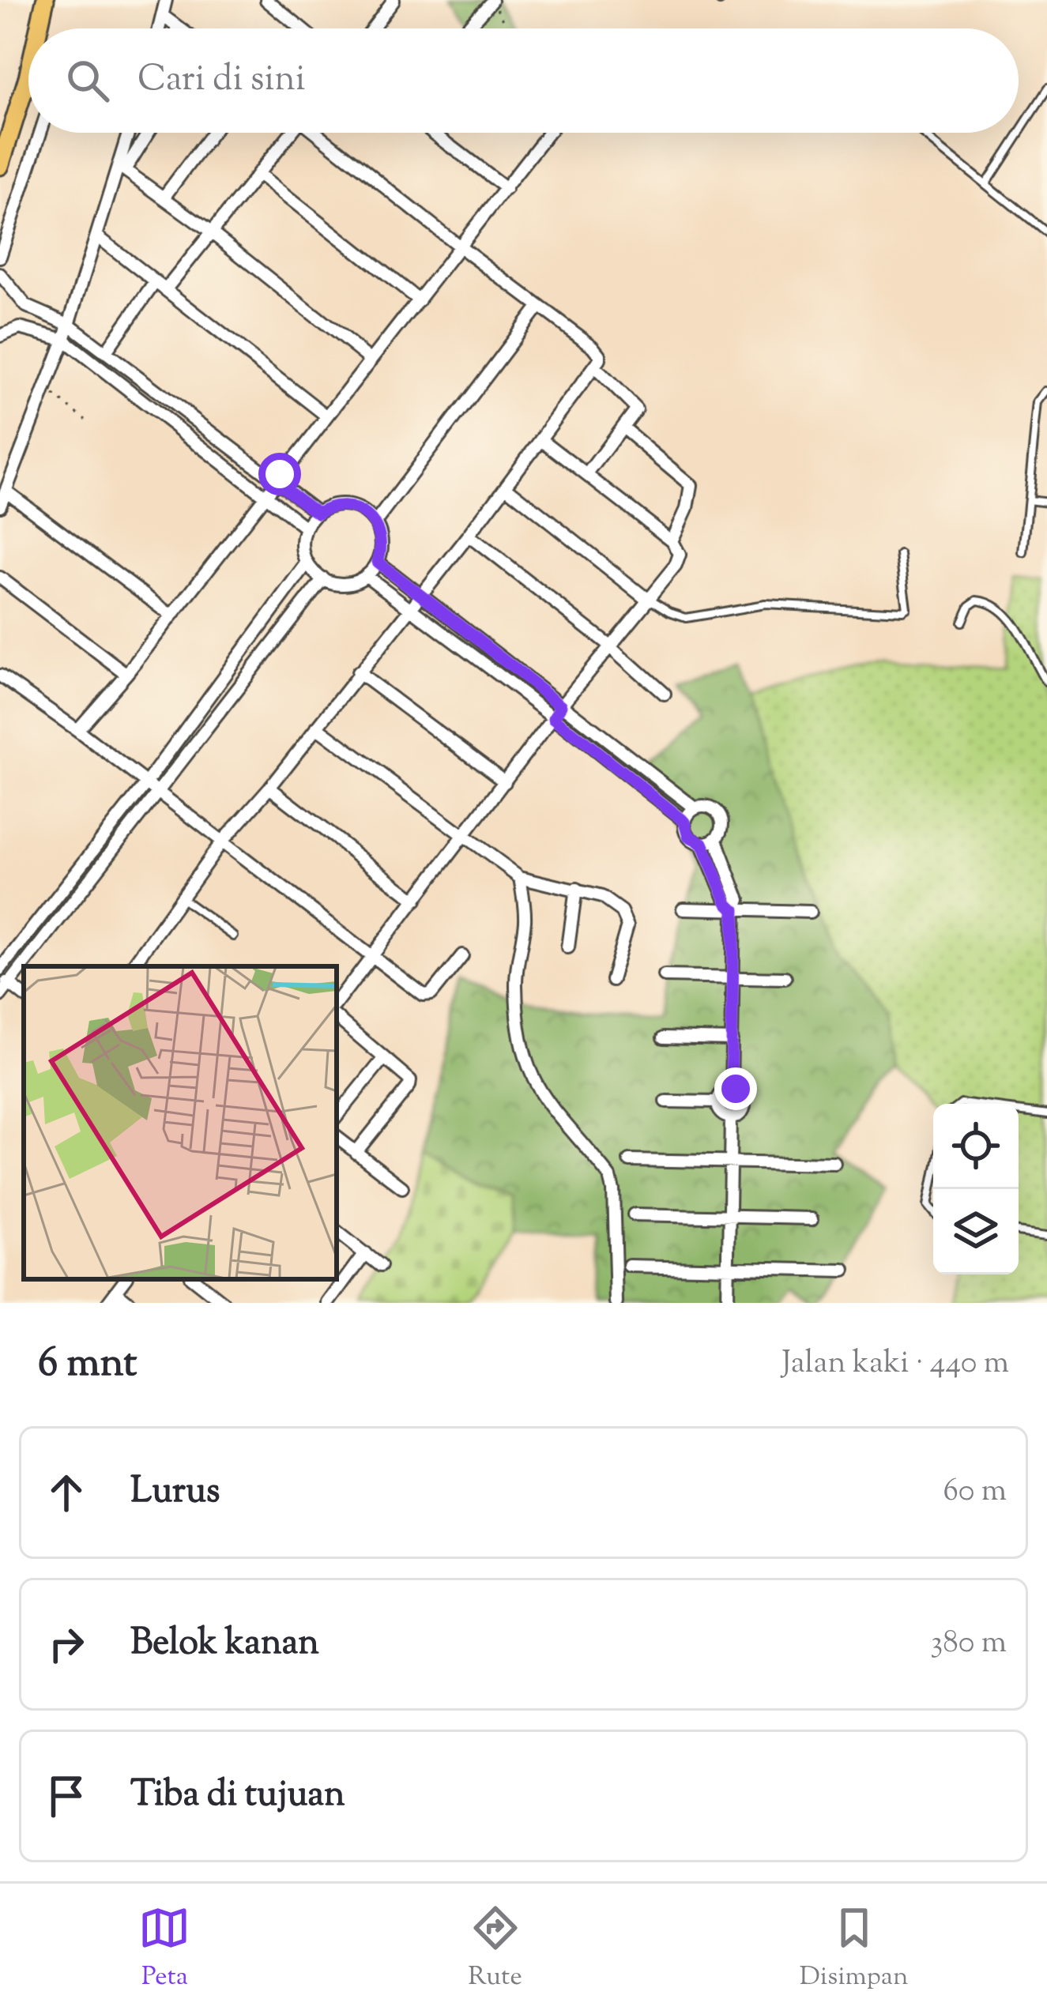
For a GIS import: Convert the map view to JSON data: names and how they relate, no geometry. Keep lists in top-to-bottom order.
{
  "page": {
    "search": "Cari di sini",
    "heading": ["6 mnt", "Jalan kaki · 440 m"],
    "list": [
      ["Lurus", "60 m"],
      ["Belok kanan", "380 m"],
      "Tiba di tujuan"
    ],
    "nav": ["Peta", "Rute", "Disimpan"]
  }
}
